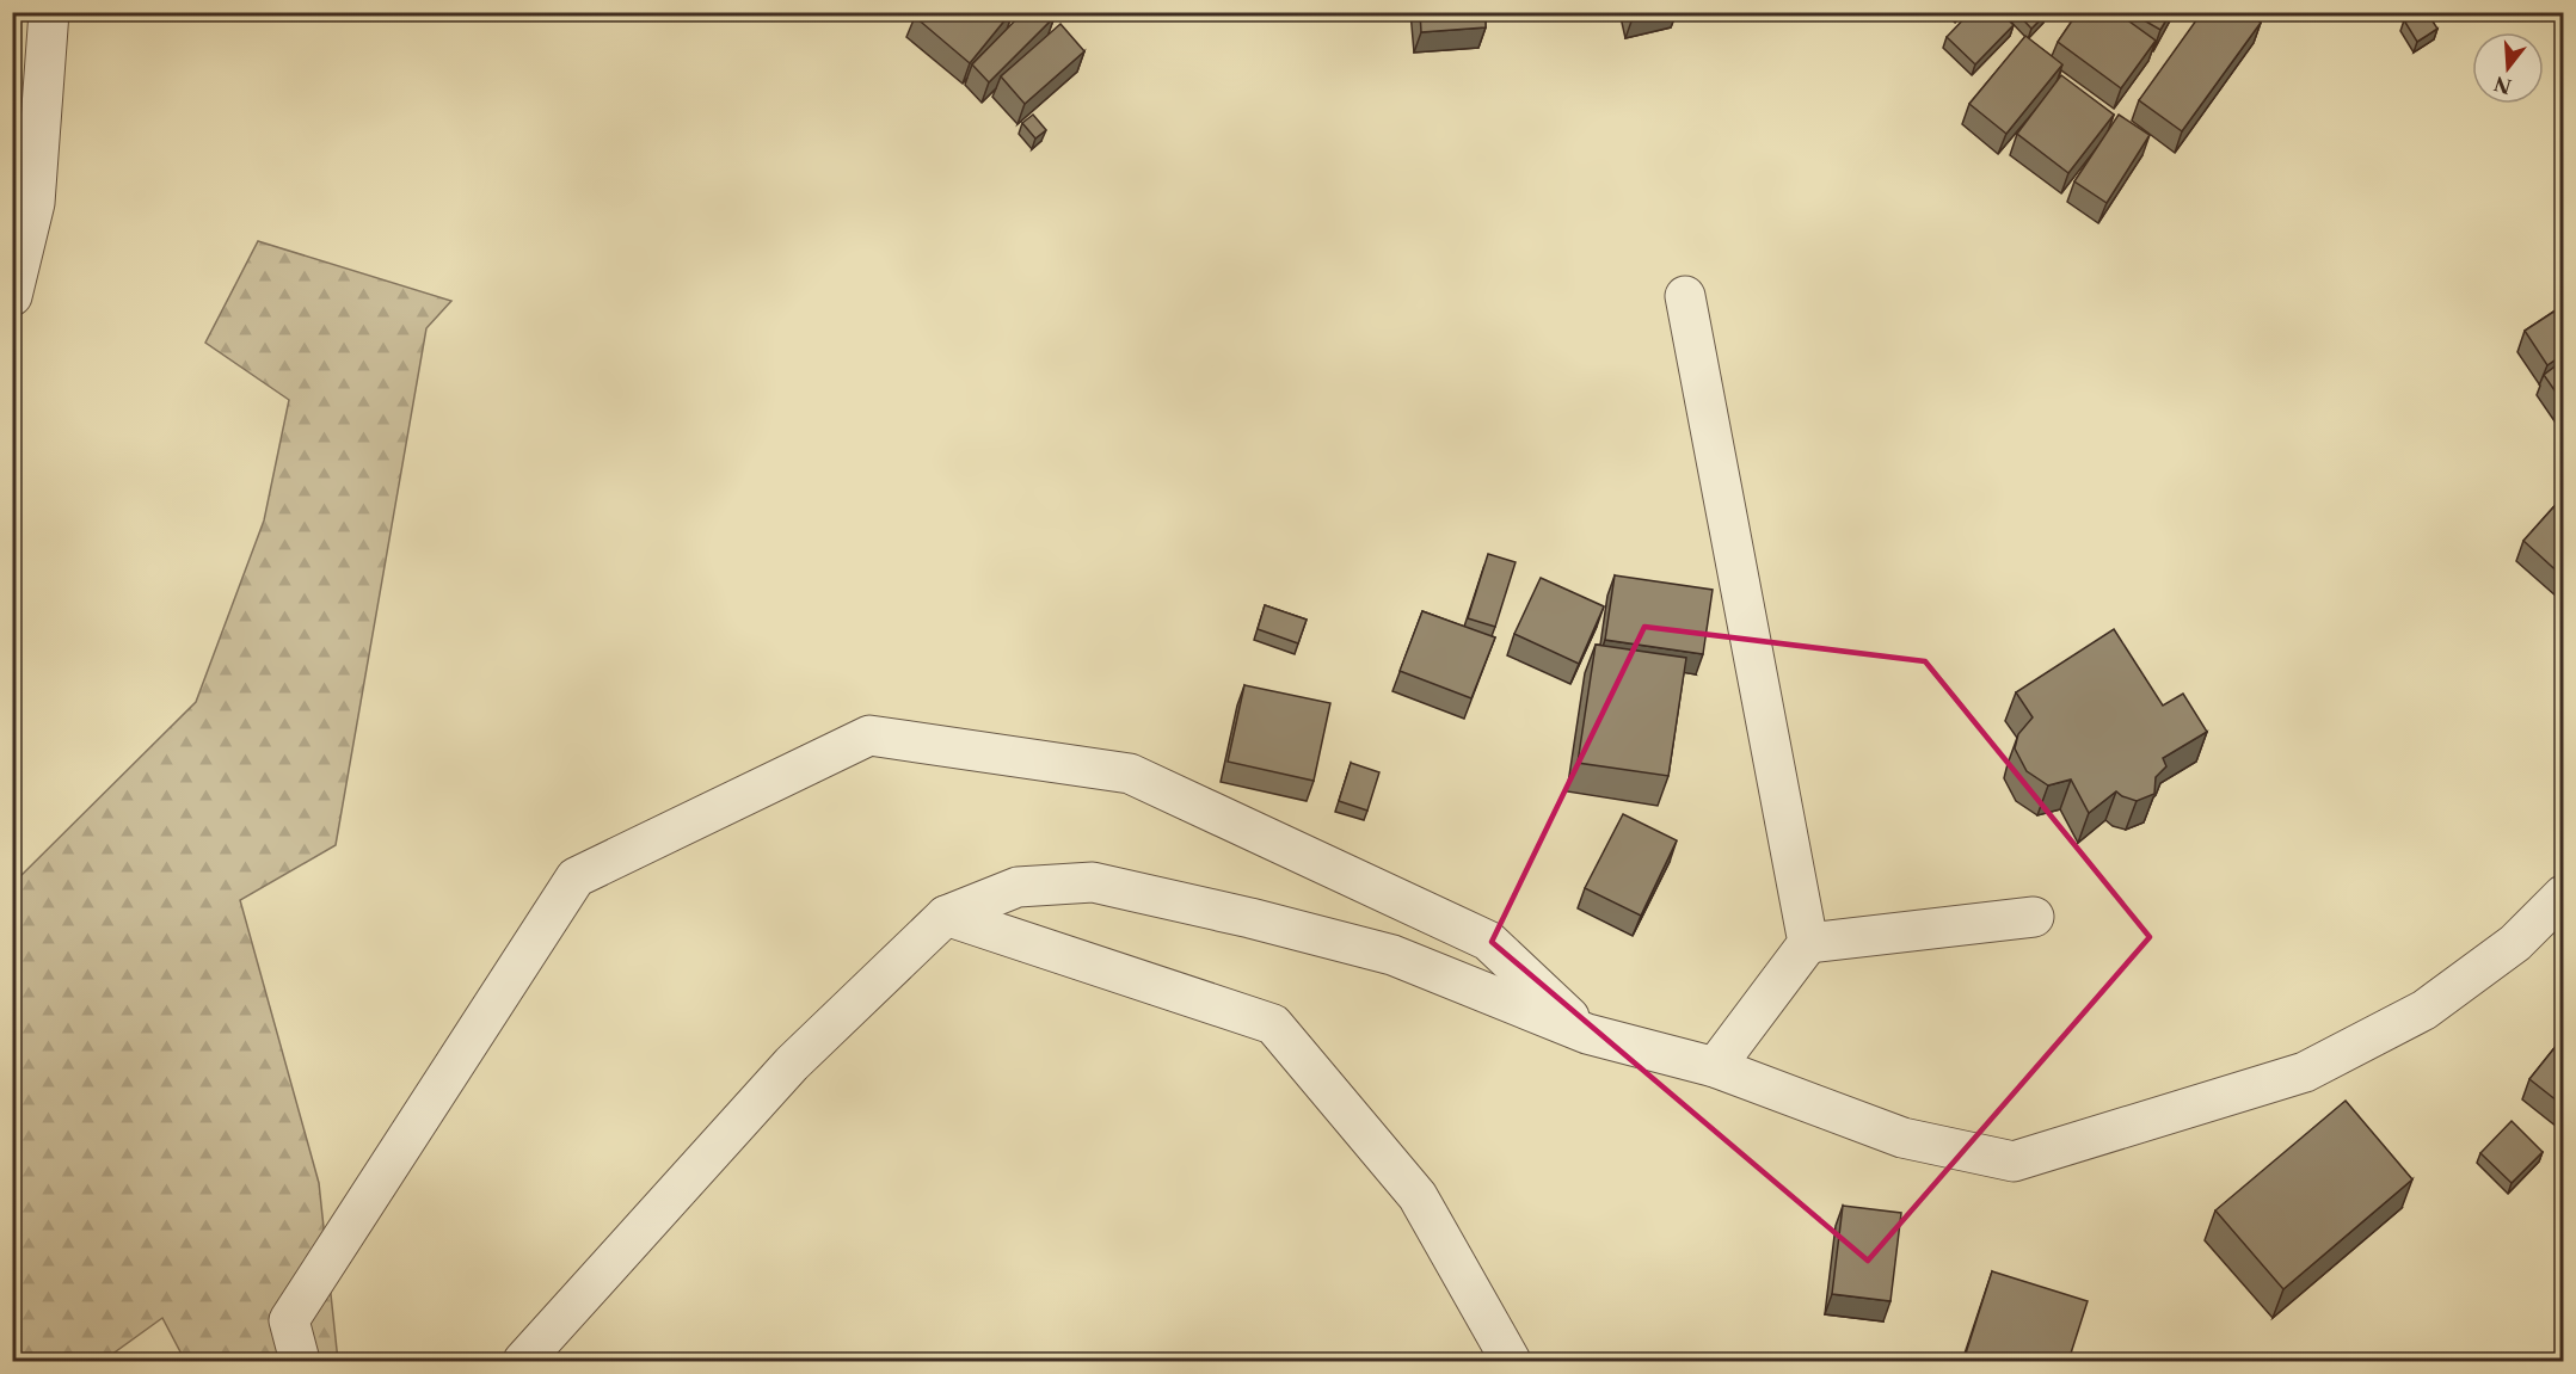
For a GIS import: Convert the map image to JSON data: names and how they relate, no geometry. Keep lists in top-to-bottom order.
{
  "north": "bottom"
}
